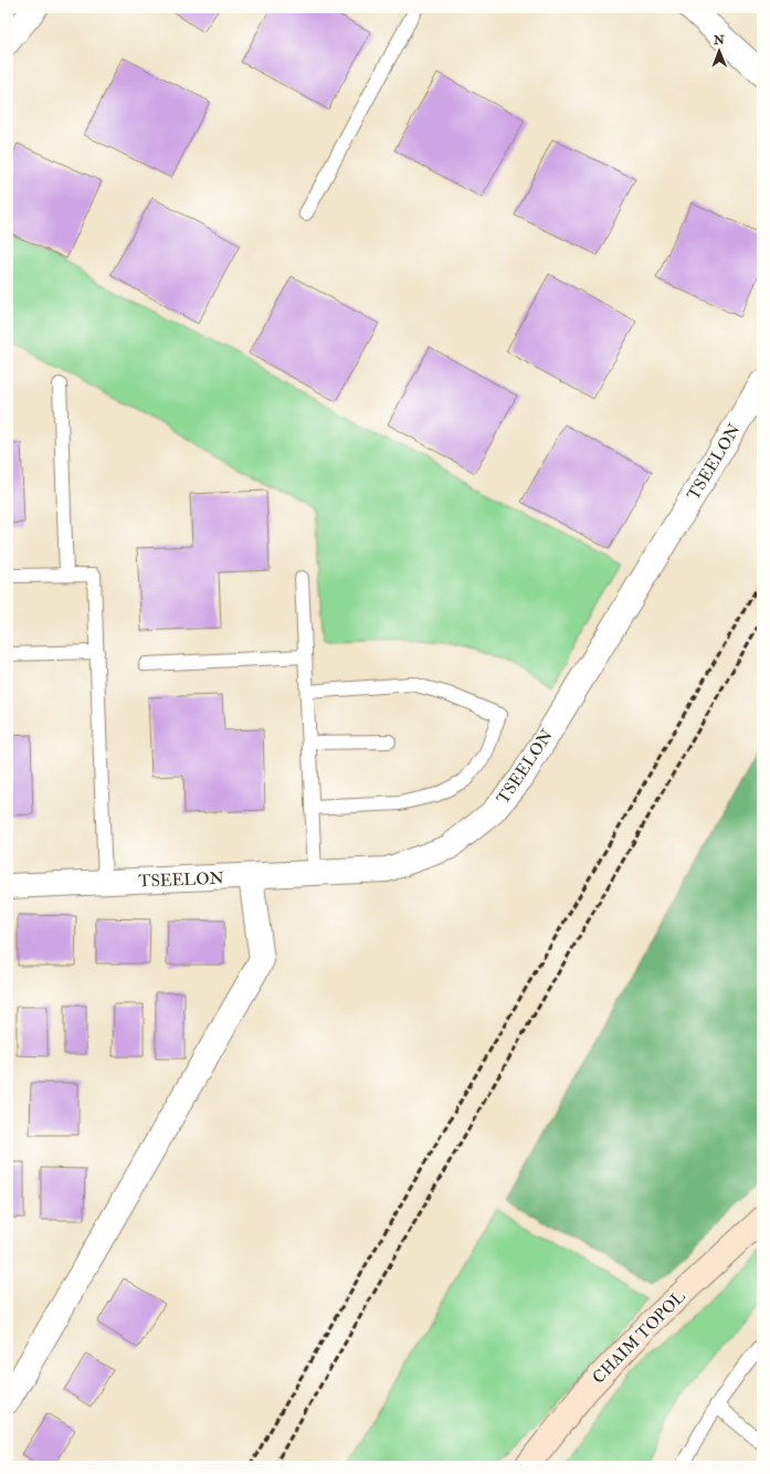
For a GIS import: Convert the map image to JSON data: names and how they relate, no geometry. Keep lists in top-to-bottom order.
{
  "streets": {
    "street": ["TSEELON", "CHAIM TOPOL"]
  },
  "north": "top"
}
